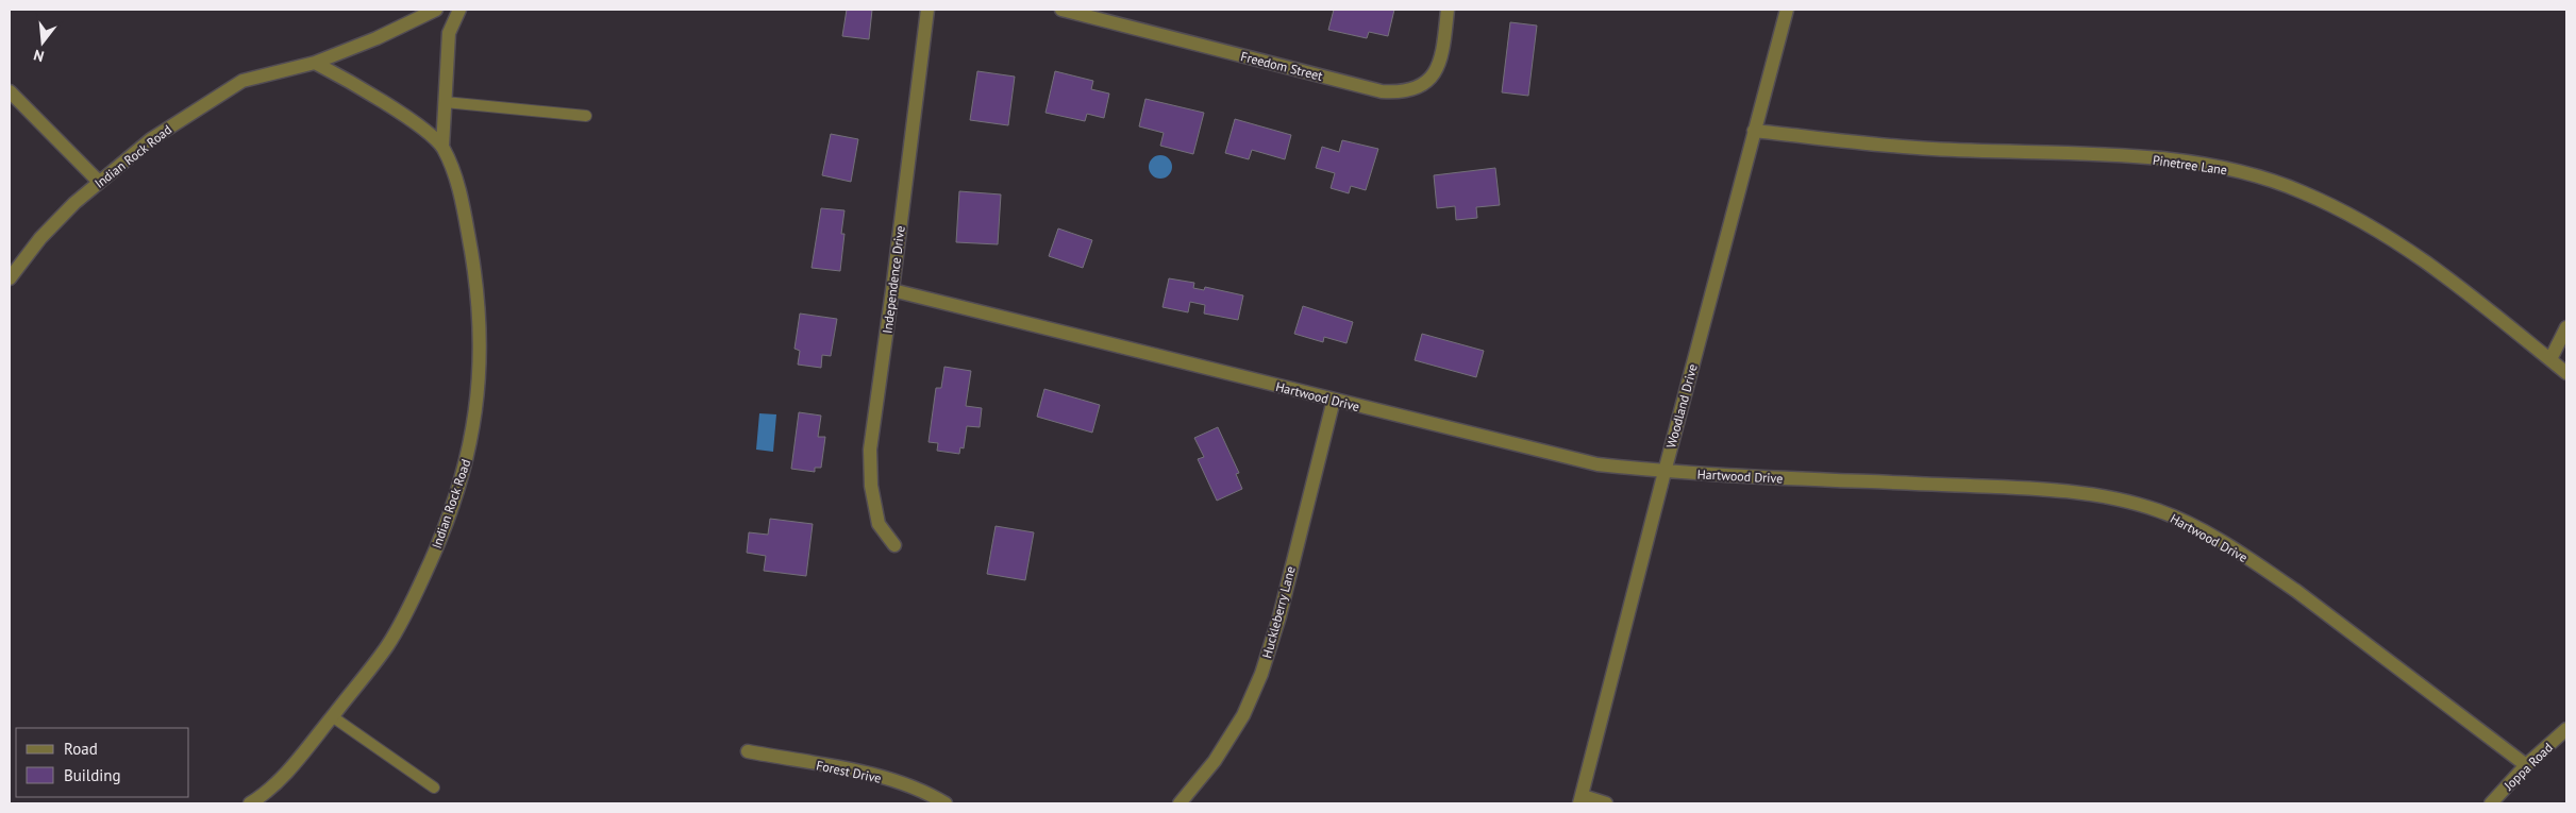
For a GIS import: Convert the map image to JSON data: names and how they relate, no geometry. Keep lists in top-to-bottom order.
{
  "streets": {
    "street": [
      "Freedom Street",
      "Indian Rock Road",
      "Pinetree Lane",
      "Independence Drive",
      "Hartwood Drive",
      "Woodland Drive",
      "Huckleberry Lane",
      "Joppa Road",
      "Forest Drive"
    ]
  },
  "crossings": [
    ["Pinetree Lane", "Woodland Drive"],
    ["Independence Drive", "Hartwood Drive"],
    ["Hartwood Drive", "Woodland Drive"],
    ["Hartwood Drive", "Huckleberry Lane"],
    ["Hartwood Drive", "Joppa Road"]
  ],
  "legend": ["Road", "Building"],
  "north": "bottom"
}
